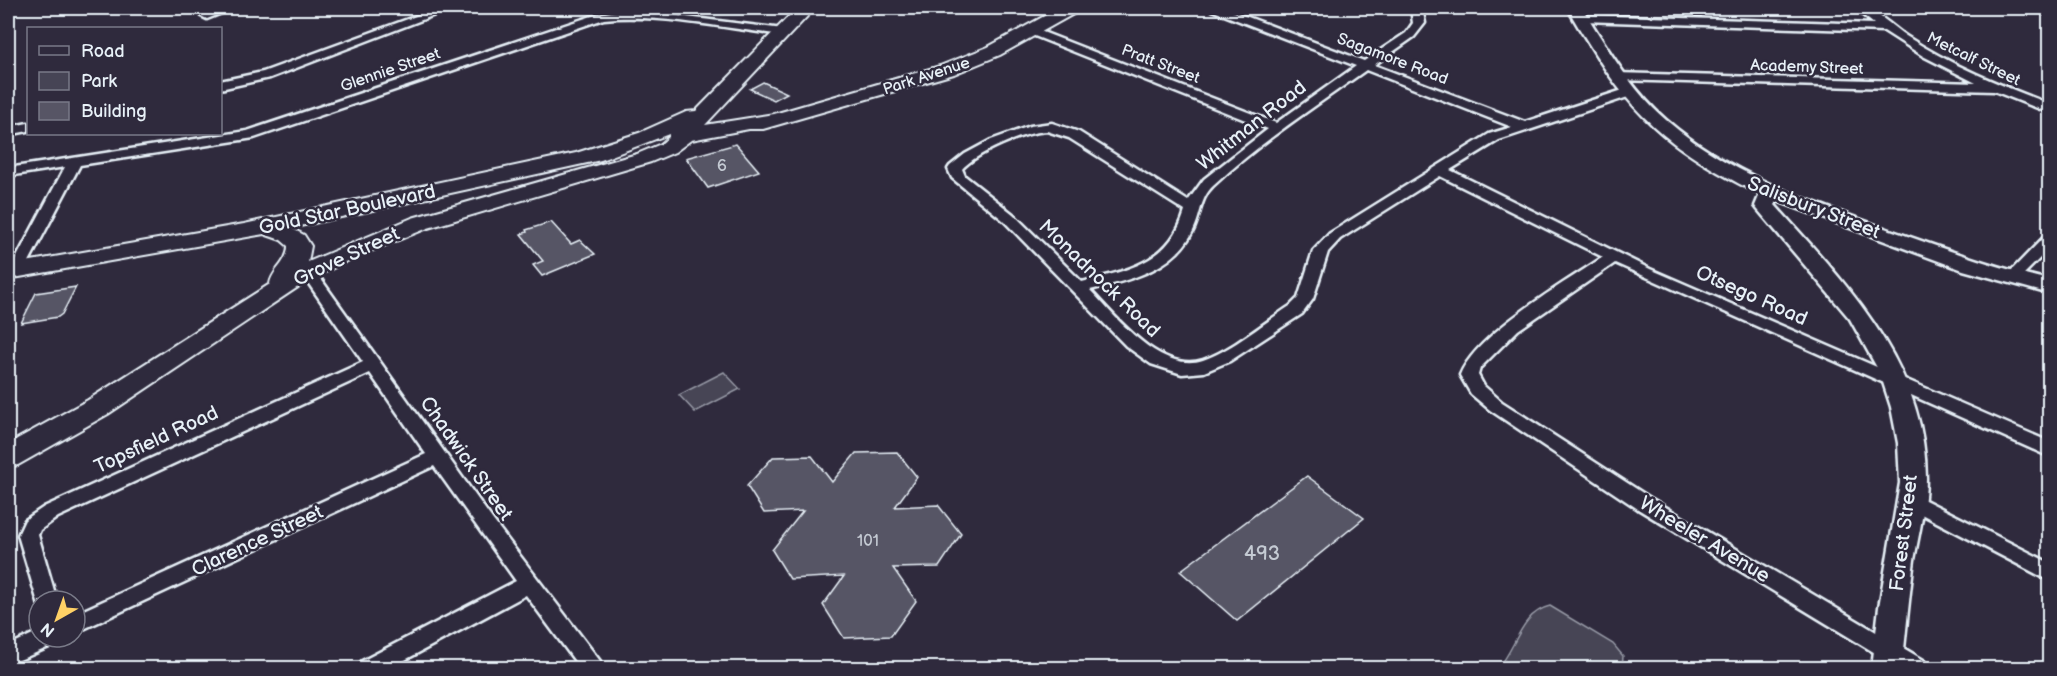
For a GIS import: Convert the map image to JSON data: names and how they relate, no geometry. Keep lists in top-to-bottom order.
{
  "streets": {
    "main road": [
      "Park Avenue",
      "Salisbury Street",
      "Gold Star Boulevard",
      "Grove Street",
      "Forest Street"
    ],
    "street": [
      "Sagamore Road",
      "Metcalf Street",
      "Pratt Street",
      "Academy Street",
      "Glennie Street",
      "Whitman Road",
      "Monadnock Road",
      "Otsego Road",
      "Topsfield Road",
      "Chadwick Street",
      "Wheeler Avenue",
      "Clarence Street"
    ]
  },
  "crossings": [
    ["Sagamore Road", "Whitman Road"],
    ["Sagamore Road", "Monadnock Road"],
    ["Metcalf Street", "Academy Street"],
    ["Pratt Street", "Park Avenue"],
    ["Pratt Street", "Whitman Road"],
    ["Academy Street", "Salisbury Street"],
    ["Glennie Street", "Grove Street"],
    ["Park Avenue", "Gold Star Boulevard"],
    ["Park Avenue", "Grove Street"],
    ["Whitman Road", "Monadnock Road"],
    ["Salisbury Street", "Monadnock Road"],
    ["Salisbury Street", "Forest Street"],
    ["Gold Star Boulevard", "Grove Street"],
    ["Grove Street", "Chadwick Street"],
    ["Monadnock Road", "Otsego Road"],
    ["Otsego Road", "Forest Street"],
    ["Otsego Road", "Wheeler Avenue"],
    ["Topsfield Road", "Chadwick Street"],
    ["Chadwick Street", "Clarence Street"],
    ["Forest Street", "Wheeler Avenue"]
  ],
  "house_numbers": ["6", "101", "493"],
  "legend": ["Road", "Park", "Building"],
  "north": "bottom left"
}
